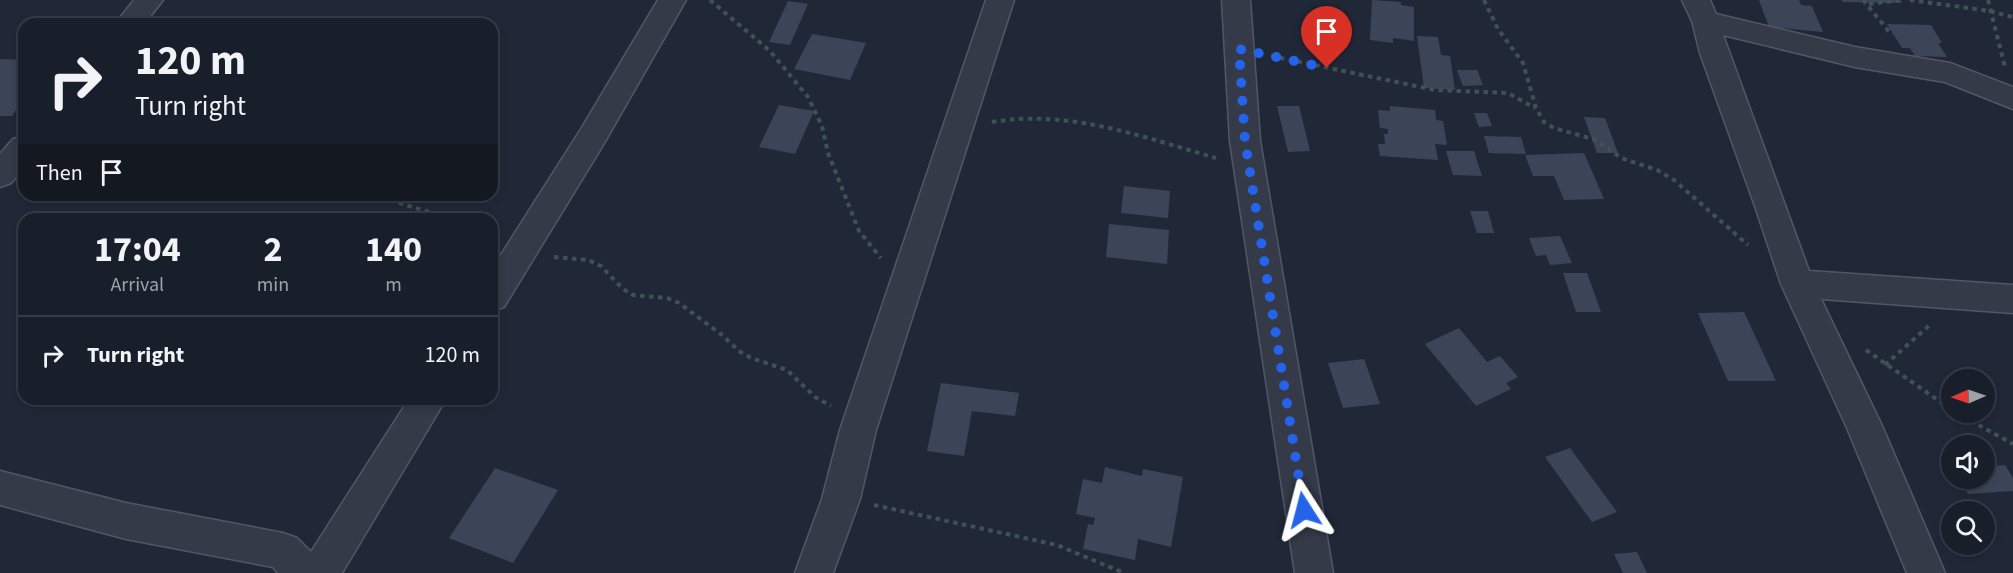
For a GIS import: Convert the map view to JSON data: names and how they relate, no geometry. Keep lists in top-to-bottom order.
{
  "north": "left",
  "page": {
    "turn": ["120 m", "Turn right"],
    "then": "Then",
    "eta": [
      "17:04",
      "Arrival",
      "2",
      "min",
      "140",
      "m"
    ],
    "list": [
      {
        "name": "Turn right",
        "value": "120 m"
      }
    ]
  }
}
